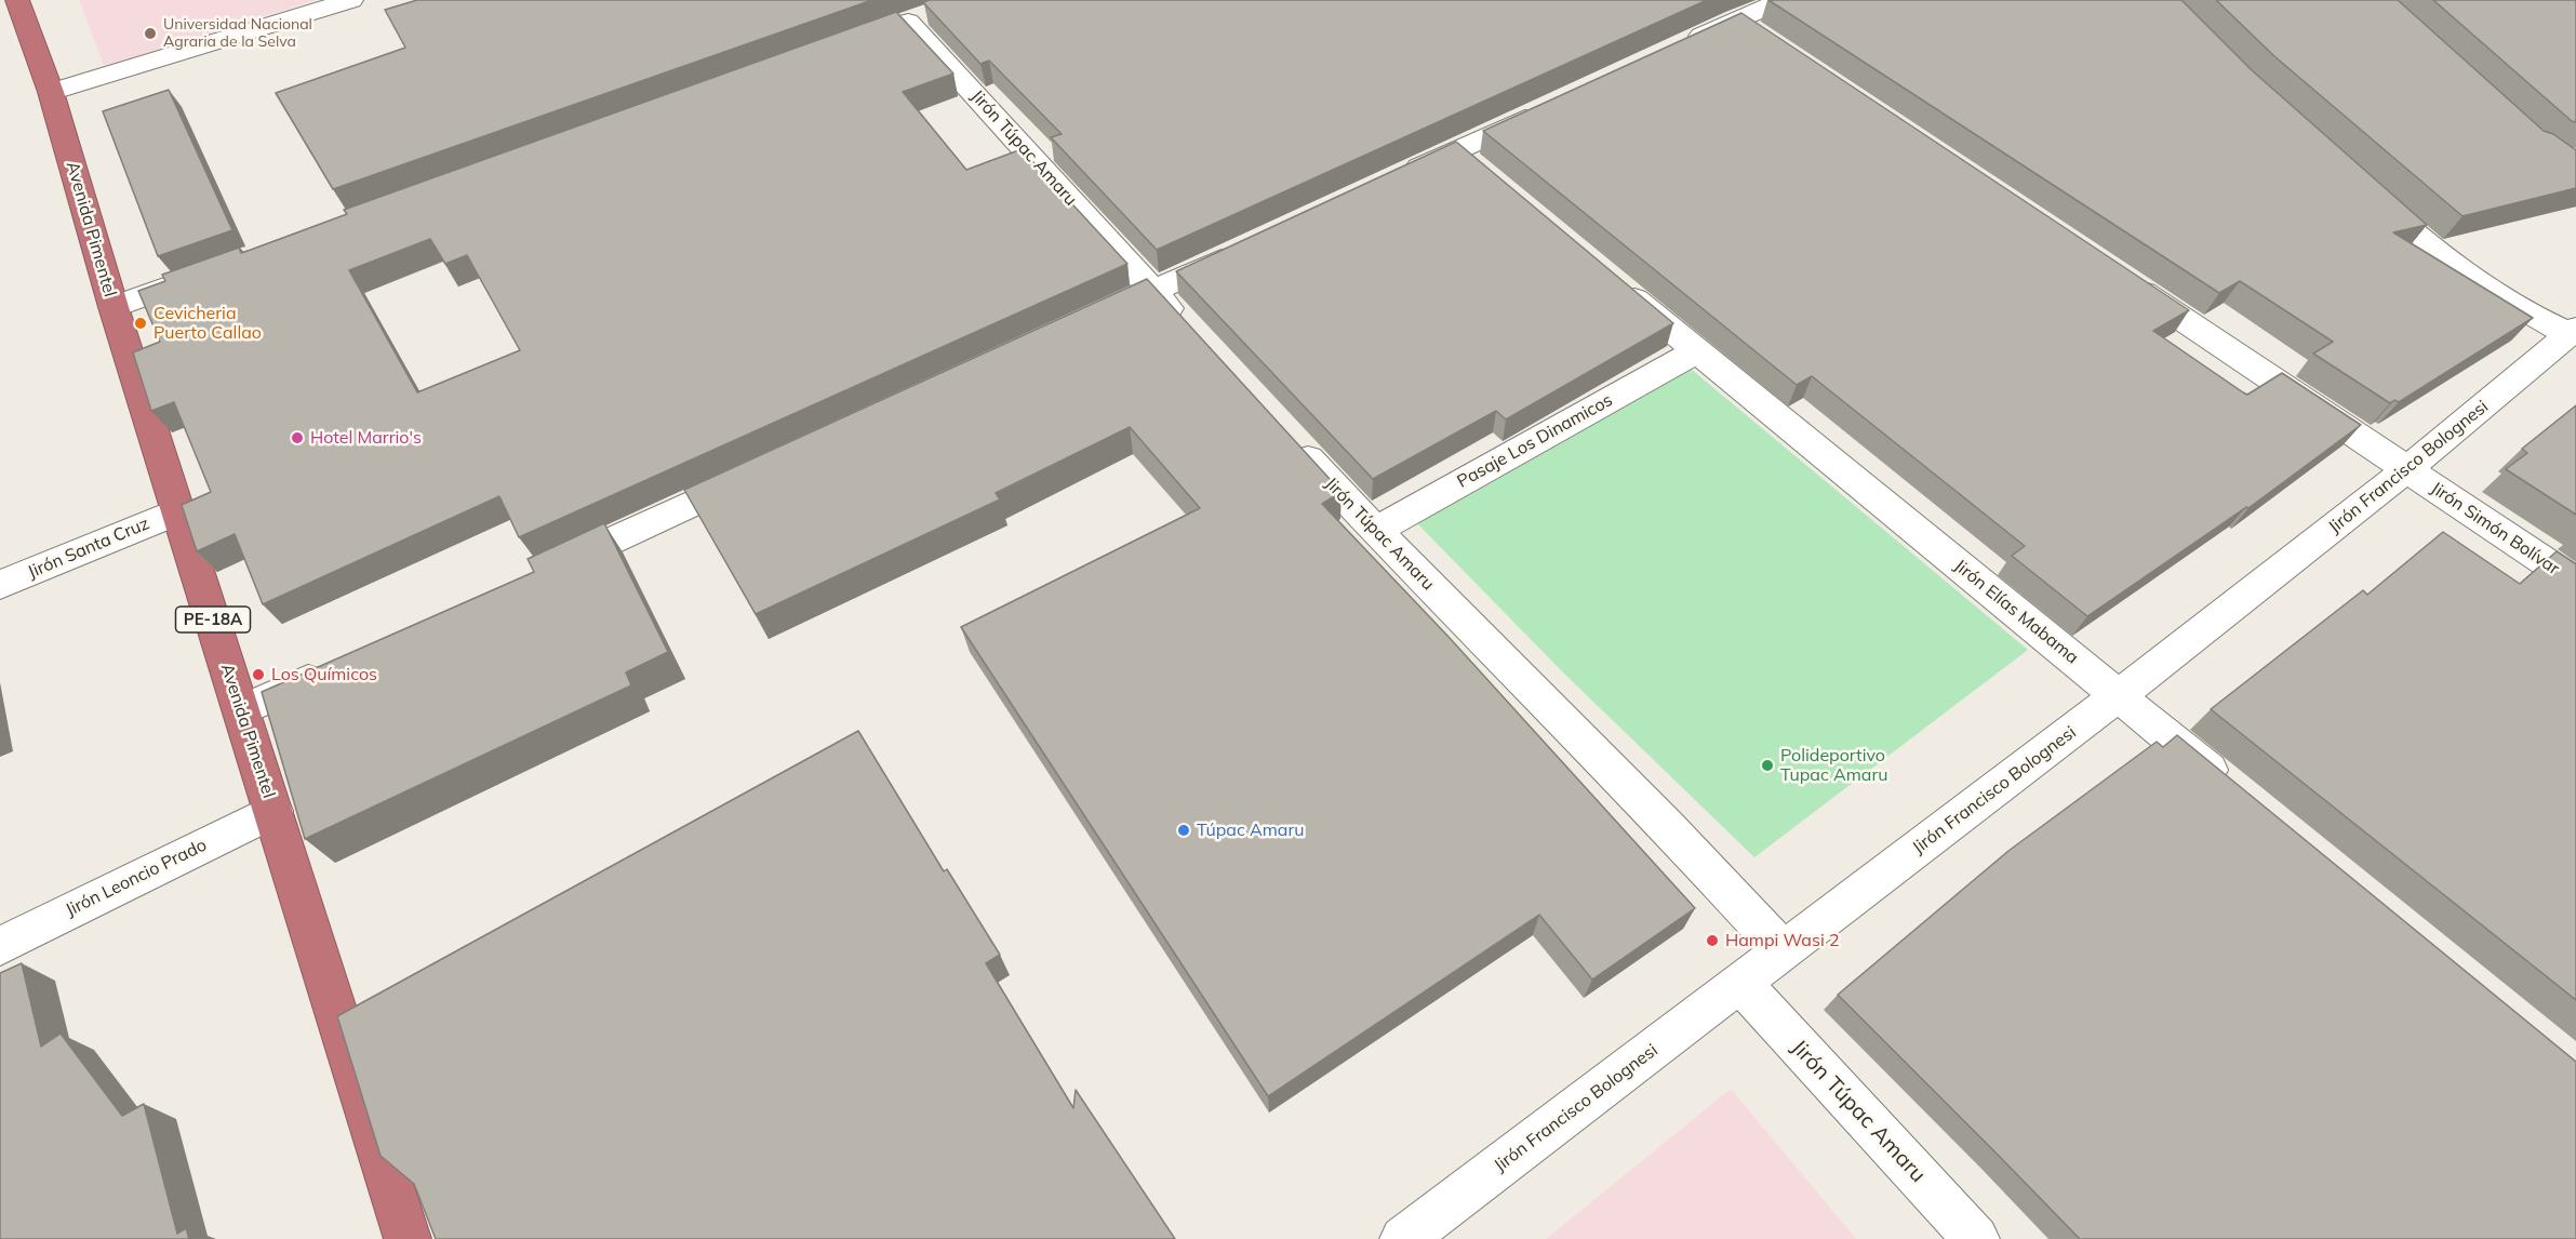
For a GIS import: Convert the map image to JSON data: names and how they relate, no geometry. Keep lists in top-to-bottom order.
{
  "streets": {
    "highway": ["Avenida Pimentel", "PE-18A"],
    "street": [
      "Jirón Túpac Amaru",
      "Pasaje Los Dinamicos",
      "Jirón Francisco Bolognesi",
      "Jirón Simón Bolívar",
      "Jirón Santa Cruz",
      "Jirón Elías Mabama",
      "Jirón Leoncio Prado"
    ]
  },
  "crossings": [
    ["Jirón Túpac Amaru", "Pasaje Los Dinamicos"],
    ["Jirón Túpac Amaru", "Jirón Francisco Bolognesi"],
    ["Avenida Pimentel", "Jirón Santa Cruz"],
    ["Avenida Pimentel", "Jirón Leoncio Prado"],
    ["Pasaje Los Dinamicos", "Jirón Elías Mabama"],
    ["Jirón Francisco Bolognesi", "Jirón Simón Bolívar"],
    ["Jirón Francisco Bolognesi", "Jirón Elías Mabama"]
  ],
  "places": [
    "Universidad Nacional Agraria de la Selva",
    "Cevicheria Puerto Callao",
    "Hotel Marrio's",
    "Los Químicos",
    "Polideportivo Tupac Amaru",
    "Túpac Amaru",
    "Hampi Wasi 2"
  ]
}
